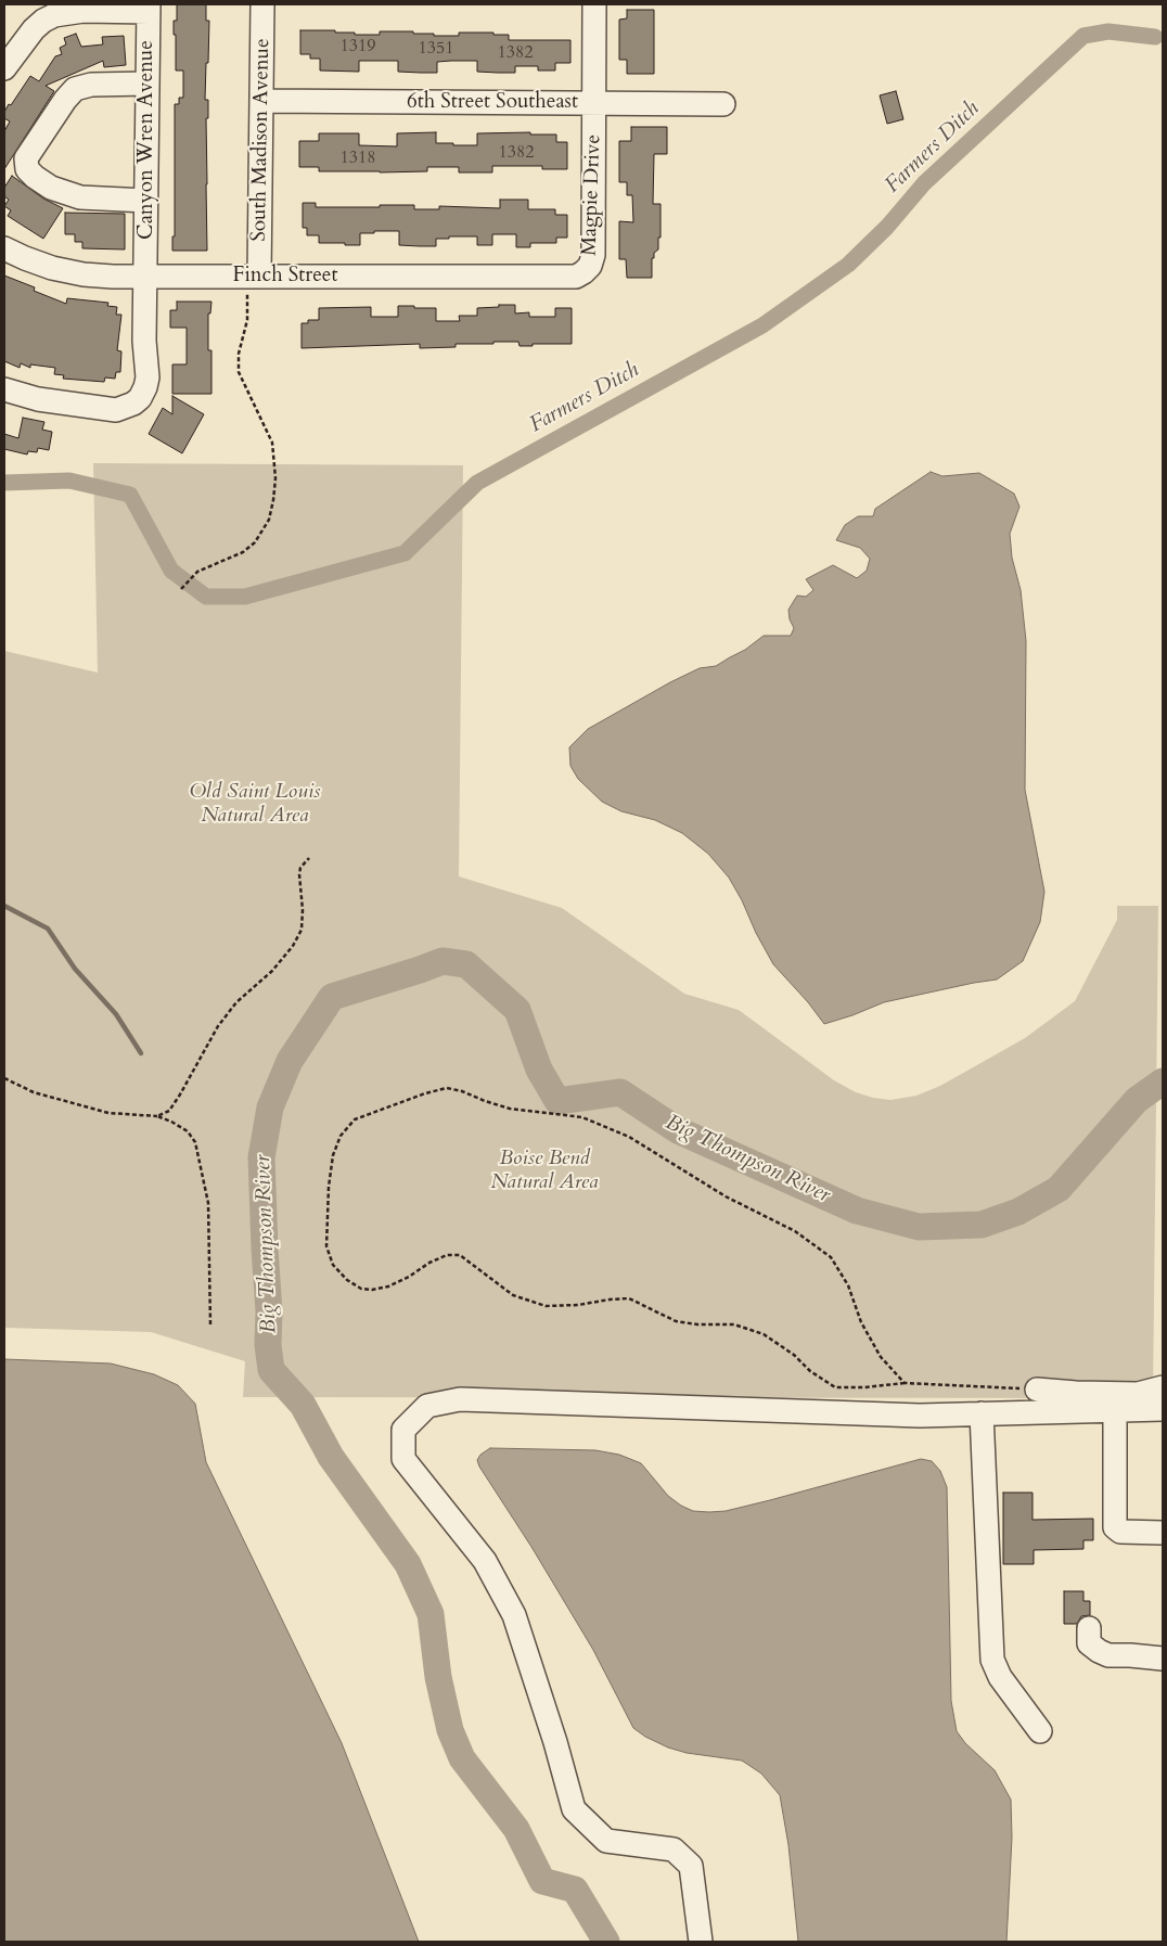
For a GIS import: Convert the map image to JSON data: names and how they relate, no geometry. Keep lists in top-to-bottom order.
{
  "streets": {
    "street": [
      "6th Street Southeast",
      "Canyon Wren Avenue",
      "South Madison Avenue",
      "Magpie Drive",
      "Finch Street"
    ]
  },
  "crossings": [
    ["6th Street Southeast", "South Madison Avenue"],
    ["6th Street Southeast", "Magpie Drive"],
    ["Canyon Wren Avenue", "Finch Street"],
    ["South Madison Avenue", "Finch Street"],
    ["Magpie Drive", "Finch Street"]
  ],
  "water": ["Farmers Ditch", "Big Thompson River"],
  "parks": ["Old Saint Louis Natural Area", "Boise Bend Natural Area"],
  "house_numbers": [
    "1319",
    "1351",
    "1382",
    "1382",
    "1318"
  ]
}
